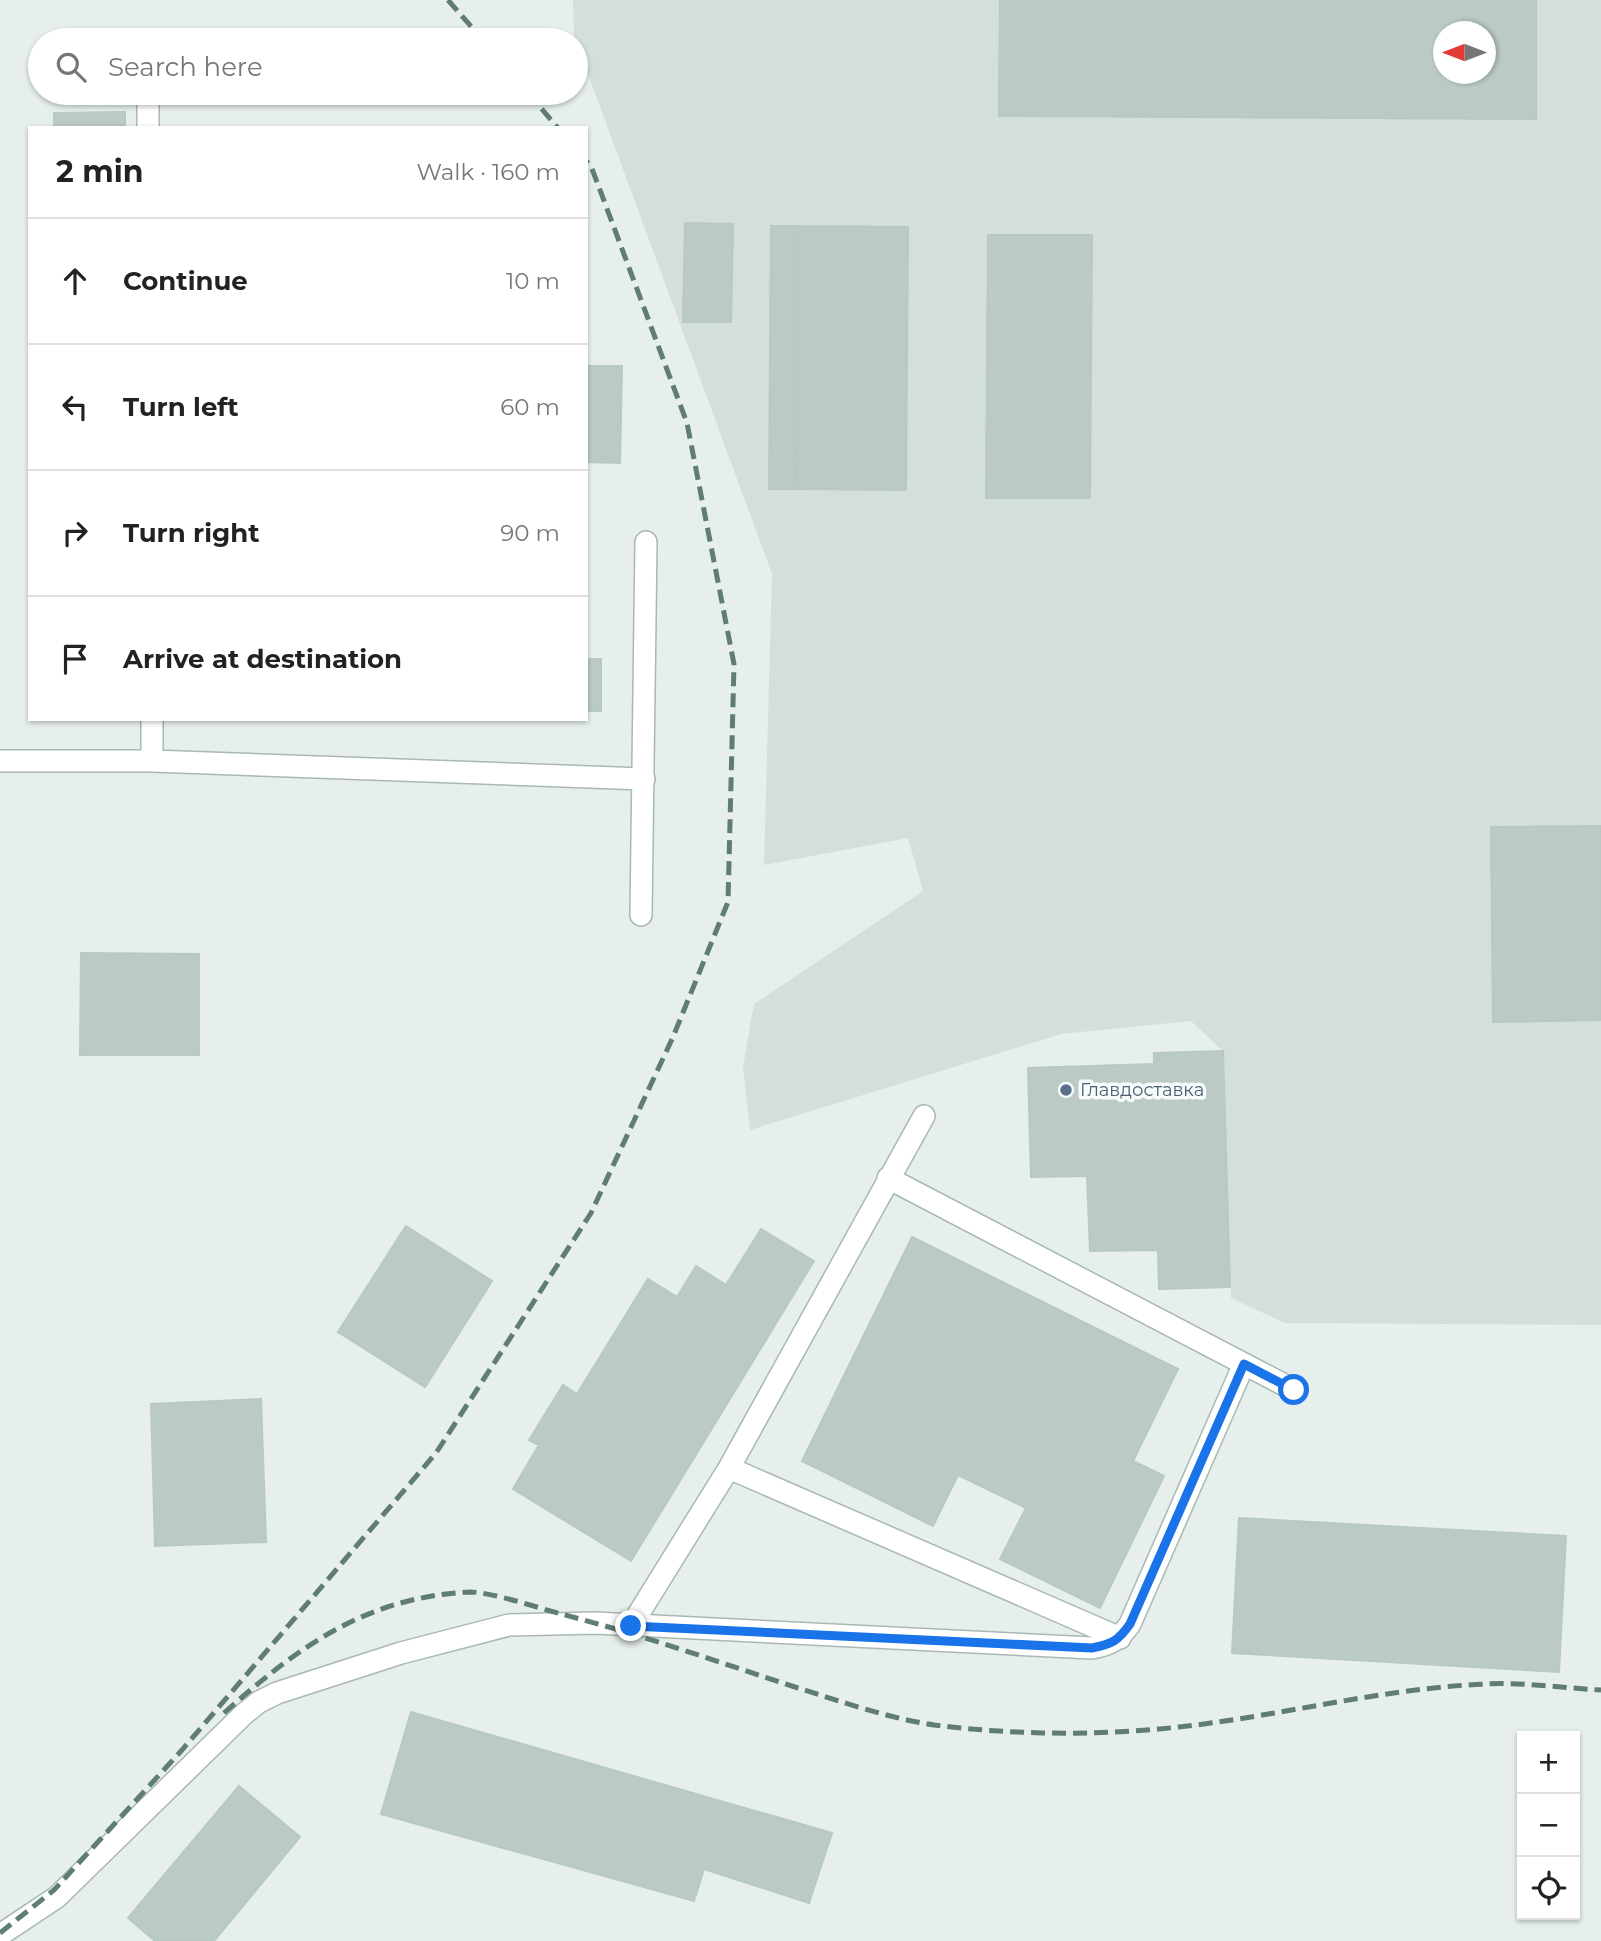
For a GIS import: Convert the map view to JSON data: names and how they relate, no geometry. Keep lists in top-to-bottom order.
{
  "places": ["Главдоставка"],
  "north": "left",
  "page": {
    "search": "Search here",
    "heading": ["2 min", "Walk · 160 m"],
    "list": [
      ["Continue", "10 m"],
      ["Turn left", "60 m"],
      ["Turn right", "90 m"],
      "Arrive at destination"
    ],
    "map_buttons": ["+", "−"]
  }
}
